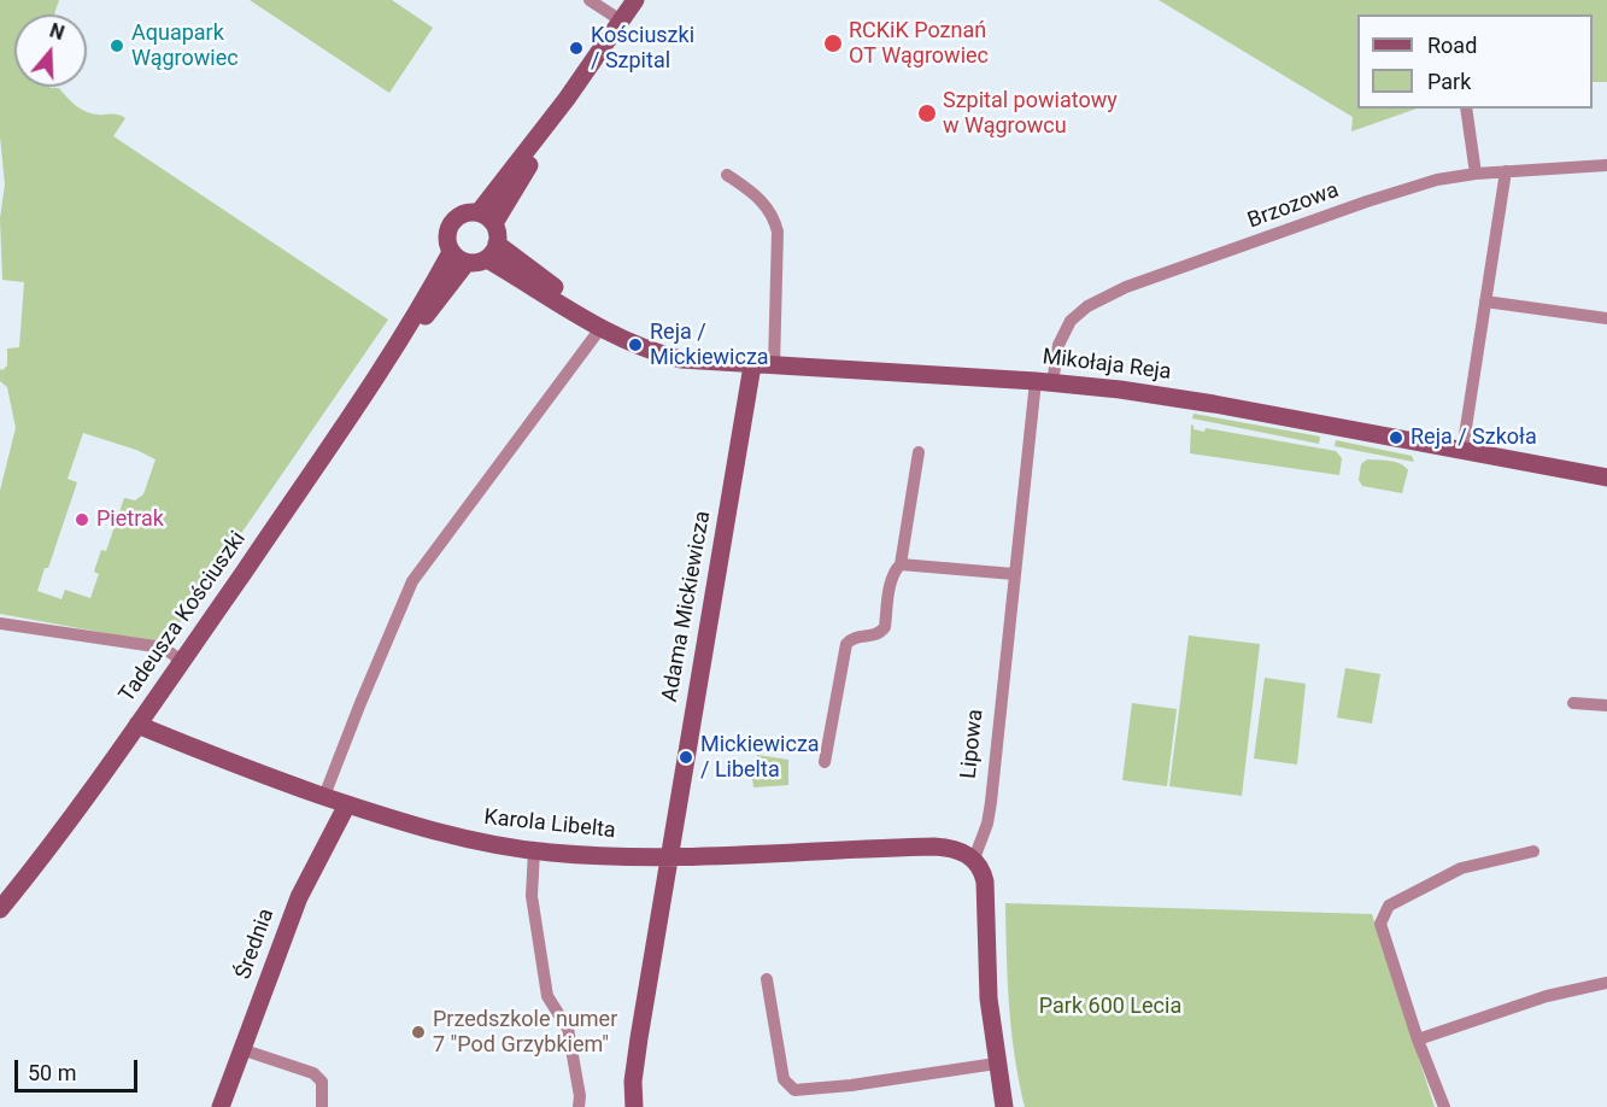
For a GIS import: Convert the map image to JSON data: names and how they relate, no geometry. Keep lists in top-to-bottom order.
{
  "streets": {
    "street": [
      "Brzozowa",
      "Mikołaja Reja",
      "Adama Mickiewicza",
      "Tadeusza Kościuszki",
      "Lipowa",
      "Karola Libelta",
      "Średnia"
    ]
  },
  "crossings": [
    ["Brzozowa", "Mikołaja Reja"],
    ["Brzozowa", "Lipowa"],
    ["Mikołaja Reja", "Adama Mickiewicza"],
    ["Mikołaja Reja", "Tadeusza Kościuszki"],
    ["Mikołaja Reja", "Lipowa"],
    ["Adama Mickiewicza", "Karola Libelta"],
    ["Tadeusza Kościuszki", "Karola Libelta"],
    ["Lipowa", "Karola Libelta"],
    ["Karola Libelta", "Średnia"]
  ],
  "parks": ["Park 600 Lecia"],
  "places": [
    "RCKiK Poznań OT Wągrowiec",
    "Aquapark Wągrowiec",
    "Kościuszki / Szpital",
    "Szpital powiatowy w Wągrowcu",
    "Reja / Mickiewicza",
    "Reja / Szkoła",
    "Pietrak",
    "Mickiewicza / Libelta",
    "Przedszkole numer 7 \"Pod Grzybkiem\""
  ],
  "legend": ["Road", "Park"],
  "scale_bar": "50 m",
  "north": "top"
}
